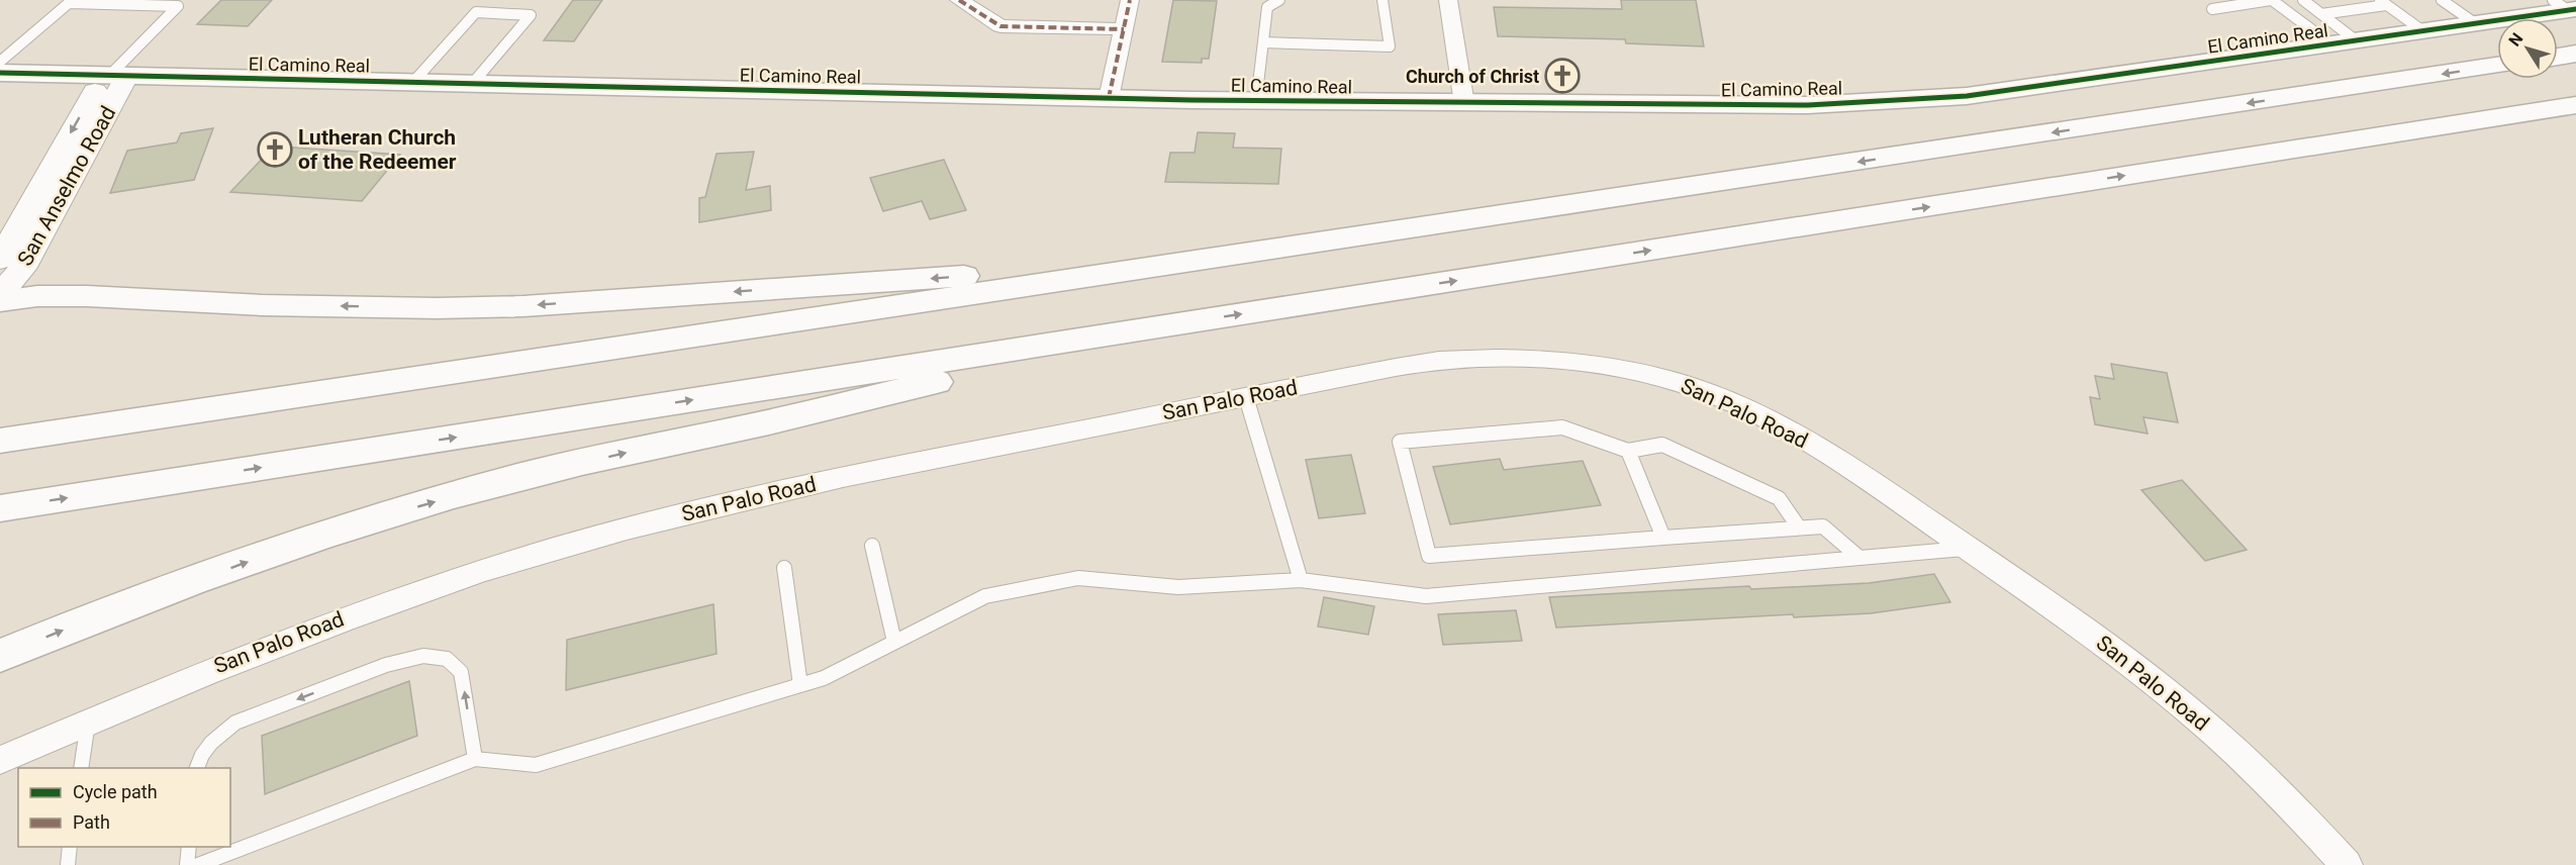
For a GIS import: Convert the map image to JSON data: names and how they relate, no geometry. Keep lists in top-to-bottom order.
{
  "streets": {
    "main road": ["El Camino Real"],
    "street": ["San Anselmo Road", "San Palo Road"]
  },
  "crossings": [
    ["El Camino Real", "San Anselmo Road"]
  ],
  "places": {
    "church": ["Church of Christ", "Lutheran Church of the Redeemer"]
  },
  "legend": ["Cycle path", "Path"],
  "north": "top left"
}
